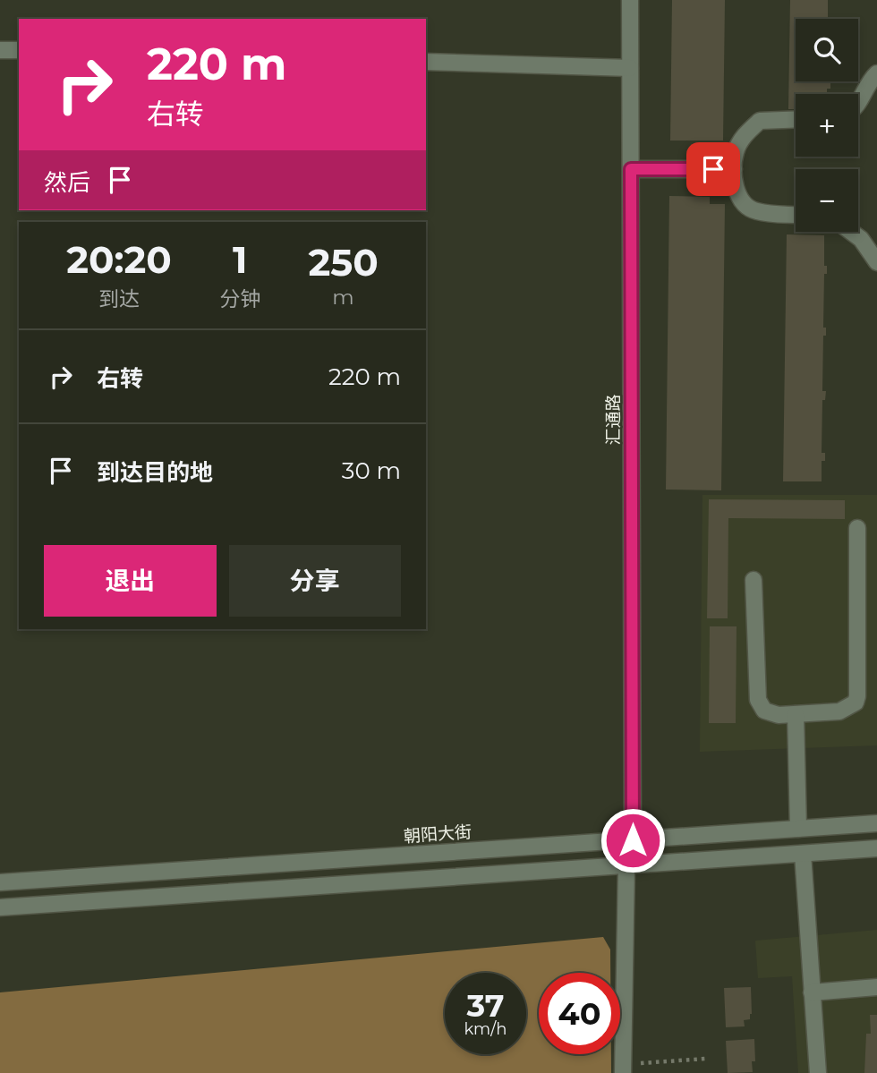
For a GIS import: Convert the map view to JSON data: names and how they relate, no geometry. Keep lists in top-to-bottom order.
{
  "streets": {
    "street": ["汇通路", "朝阳大街"]
  },
  "crossings": [
    ["汇通路", "朝阳大街"]
  ],
  "page": {
    "map_buttons": ["+", "−"],
    "turn": ["220 m", "右转"],
    "then": "然后",
    "eta": [
      "20:20",
      "到达",
      "1",
      "分钟",
      "250",
      "m"
    ],
    "list": [
      {
        "name": "右转",
        "value": "220 m"
      },
      {
        "name": "到达目的地",
        "value": "30 m"
      }
    ],
    "buttons": ["退出", "分享"],
    "speed": "37 km/h",
    "limit": "40"
  }
}
